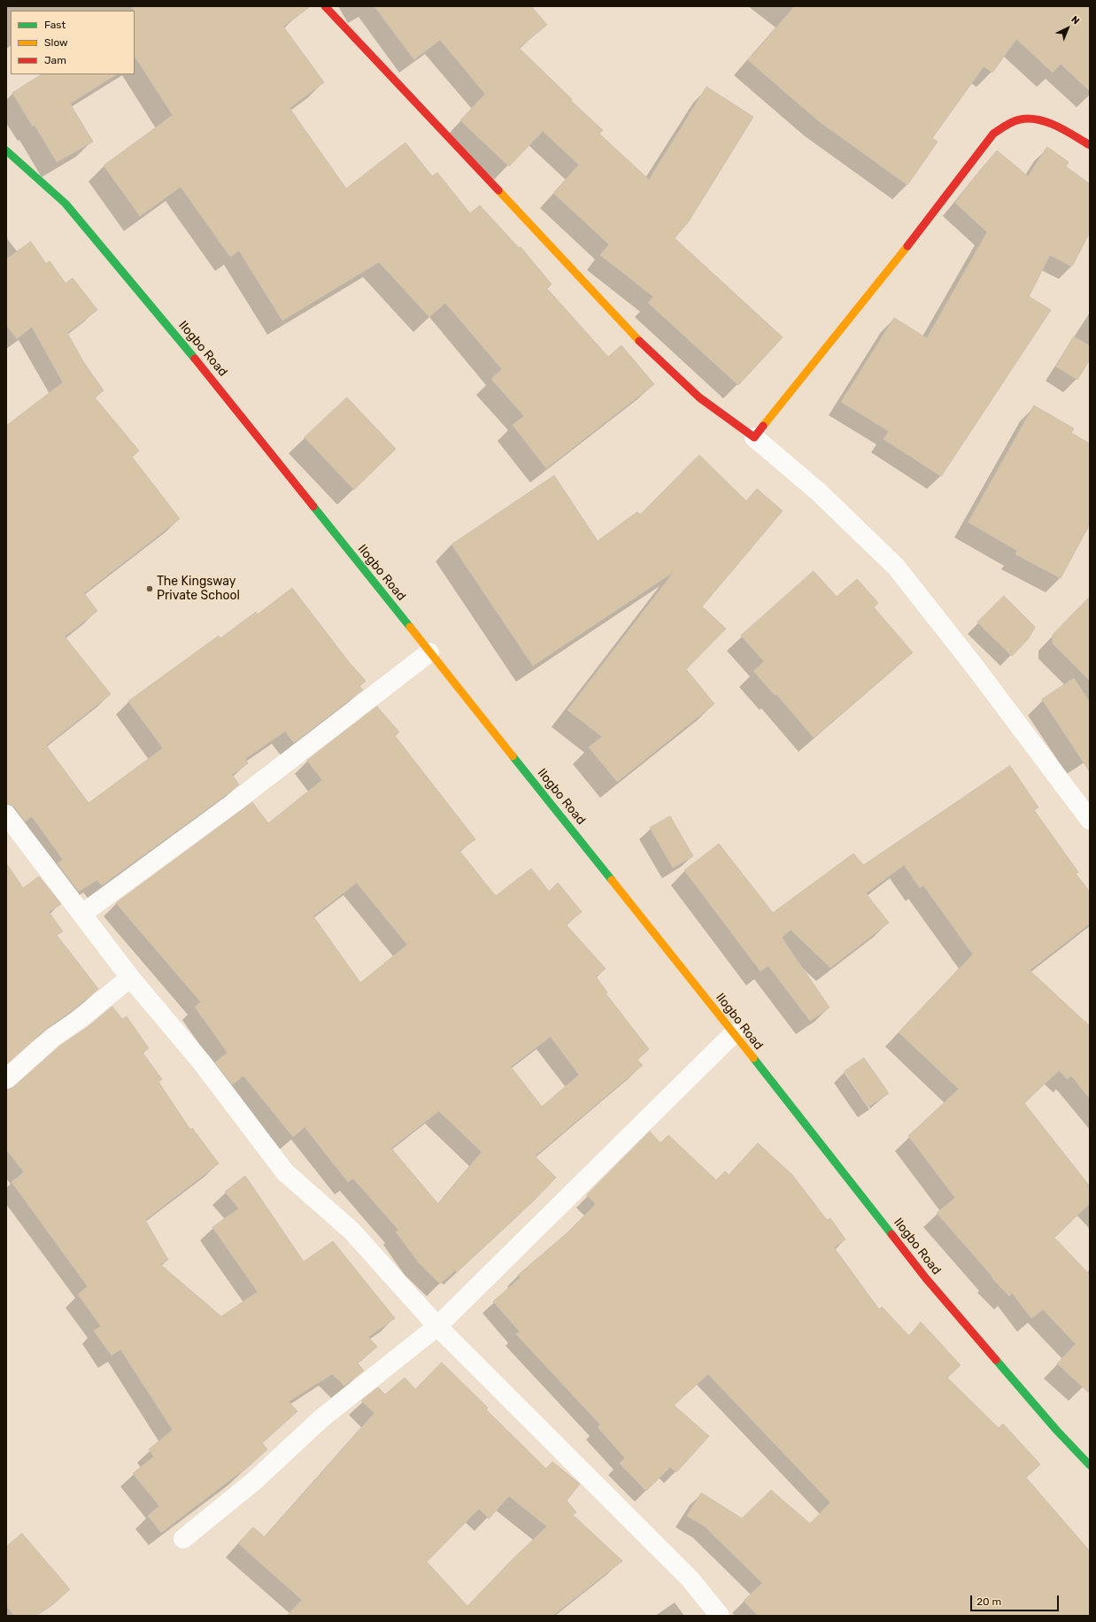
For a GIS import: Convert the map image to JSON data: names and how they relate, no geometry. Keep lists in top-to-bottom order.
{
  "streets": {
    "main road": ["Ilogbo Road"]
  },
  "places": ["The Kingsway Private School"],
  "legend": ["Fast", "Slow", "Jam"],
  "scale_bar": "20 m",
  "north": "top right"
}
